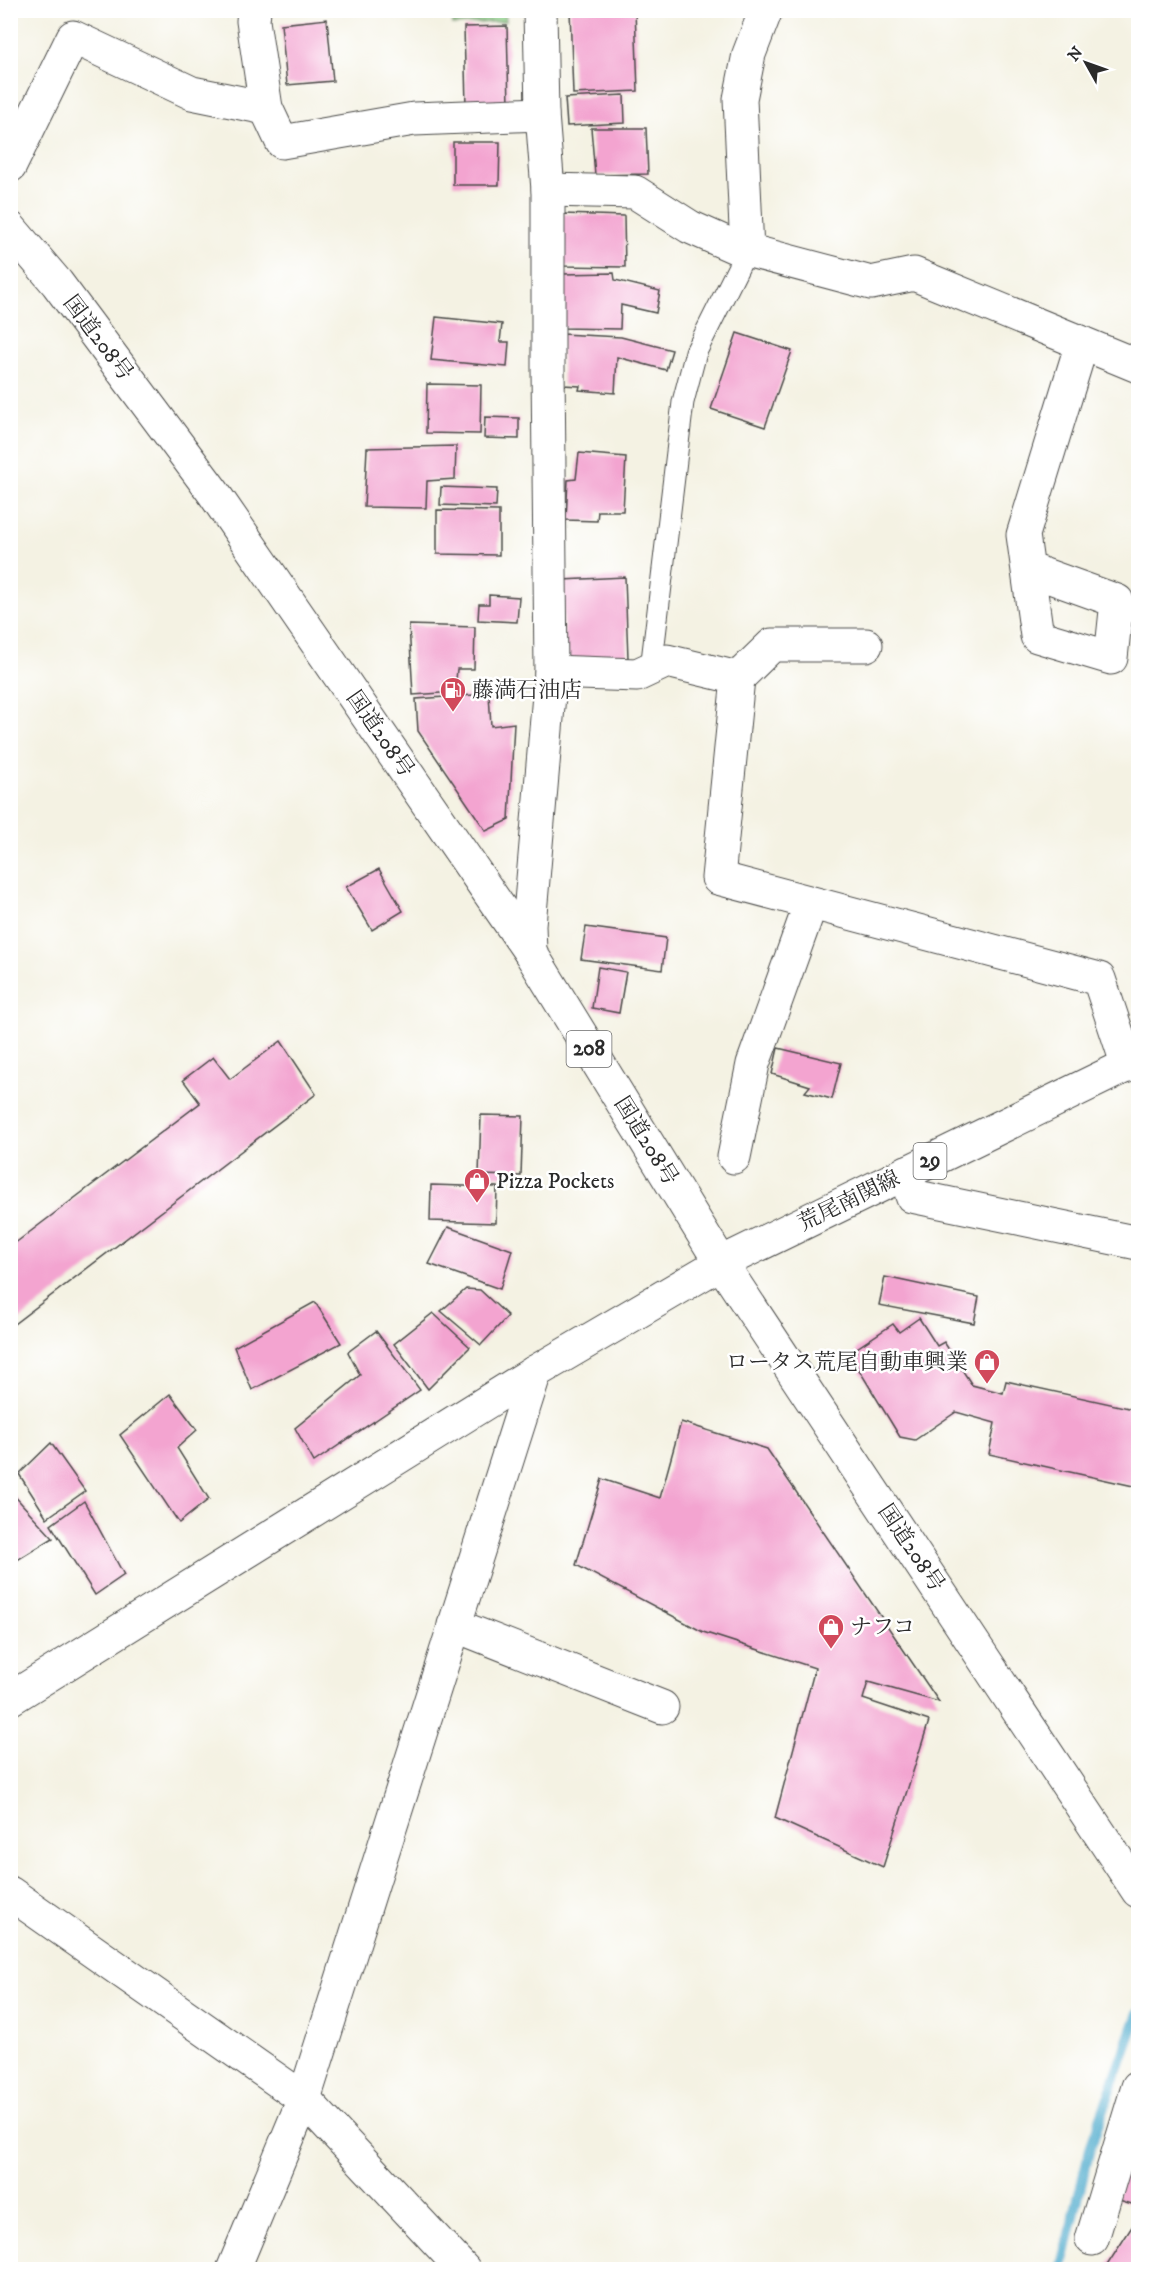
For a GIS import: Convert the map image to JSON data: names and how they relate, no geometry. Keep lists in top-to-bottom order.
{
  "streets": {
    "main road": [
      "国道208号",
      "208",
      "29",
      "荒尾南関線"
    ]
  },
  "crossings": [
    ["国道208号", "荒尾南関線"]
  ],
  "places": {
    "fuel station": ["藤満石油店"],
    "shop": ["Pizza Pockets", "ロータス荒尾自動車興業", "ナフコ"]
  },
  "north": "top left"
}
